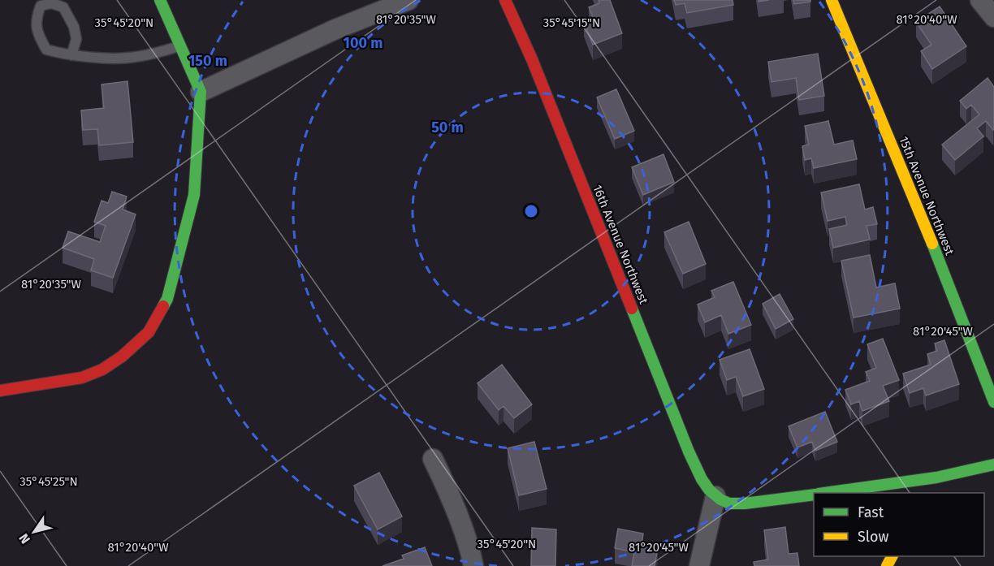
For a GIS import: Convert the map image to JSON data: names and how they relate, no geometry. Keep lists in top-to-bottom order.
{
  "streets": {
    "street": ["15th Avenue Northwest", "16th Avenue Northwest"]
  },
  "legend": ["Fast", "Slow"],
  "north": "bottom left",
  "coordinates": [
    "81°20'35\"W",
    "81°20'40\"W",
    "35°45'20\"N",
    "35°45'15\"N",
    "81°20'45\"W",
    "35°45'25\"N"
  ],
  "rings": ["100 m", "150 m", "50 m"]
}
